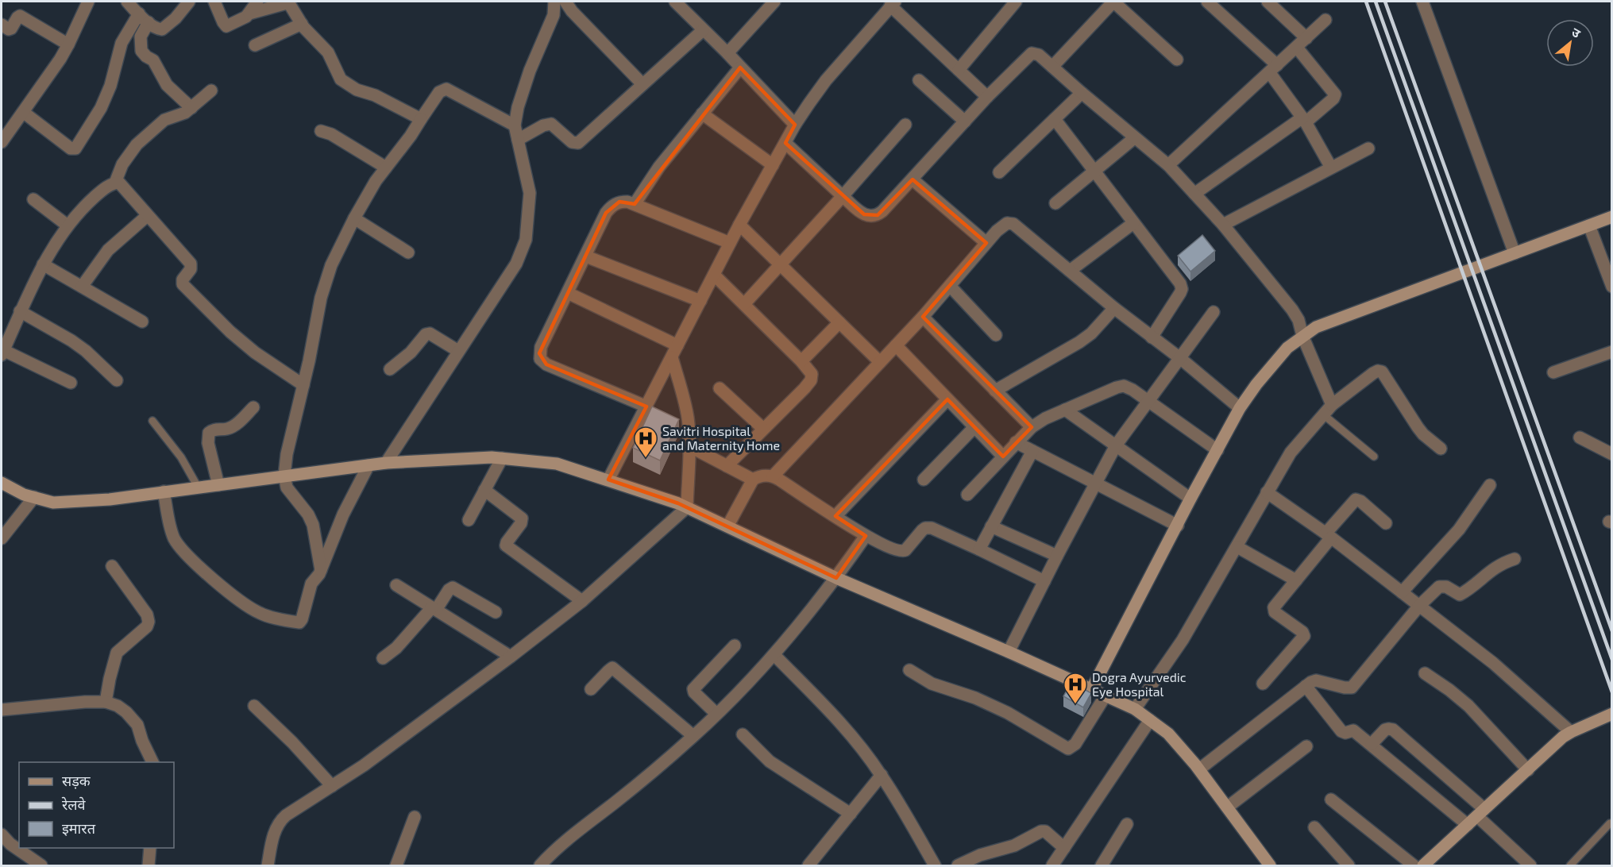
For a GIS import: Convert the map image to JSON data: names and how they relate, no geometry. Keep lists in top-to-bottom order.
{
  "places": {
    "hospital": ["Savitri Hospital and Maternity Home", "Dogra Ayurvedic Eye Hospital"]
  },
  "legend": ["सड़क", "रेलवे", "इमारत"],
  "north": "top right"
}
